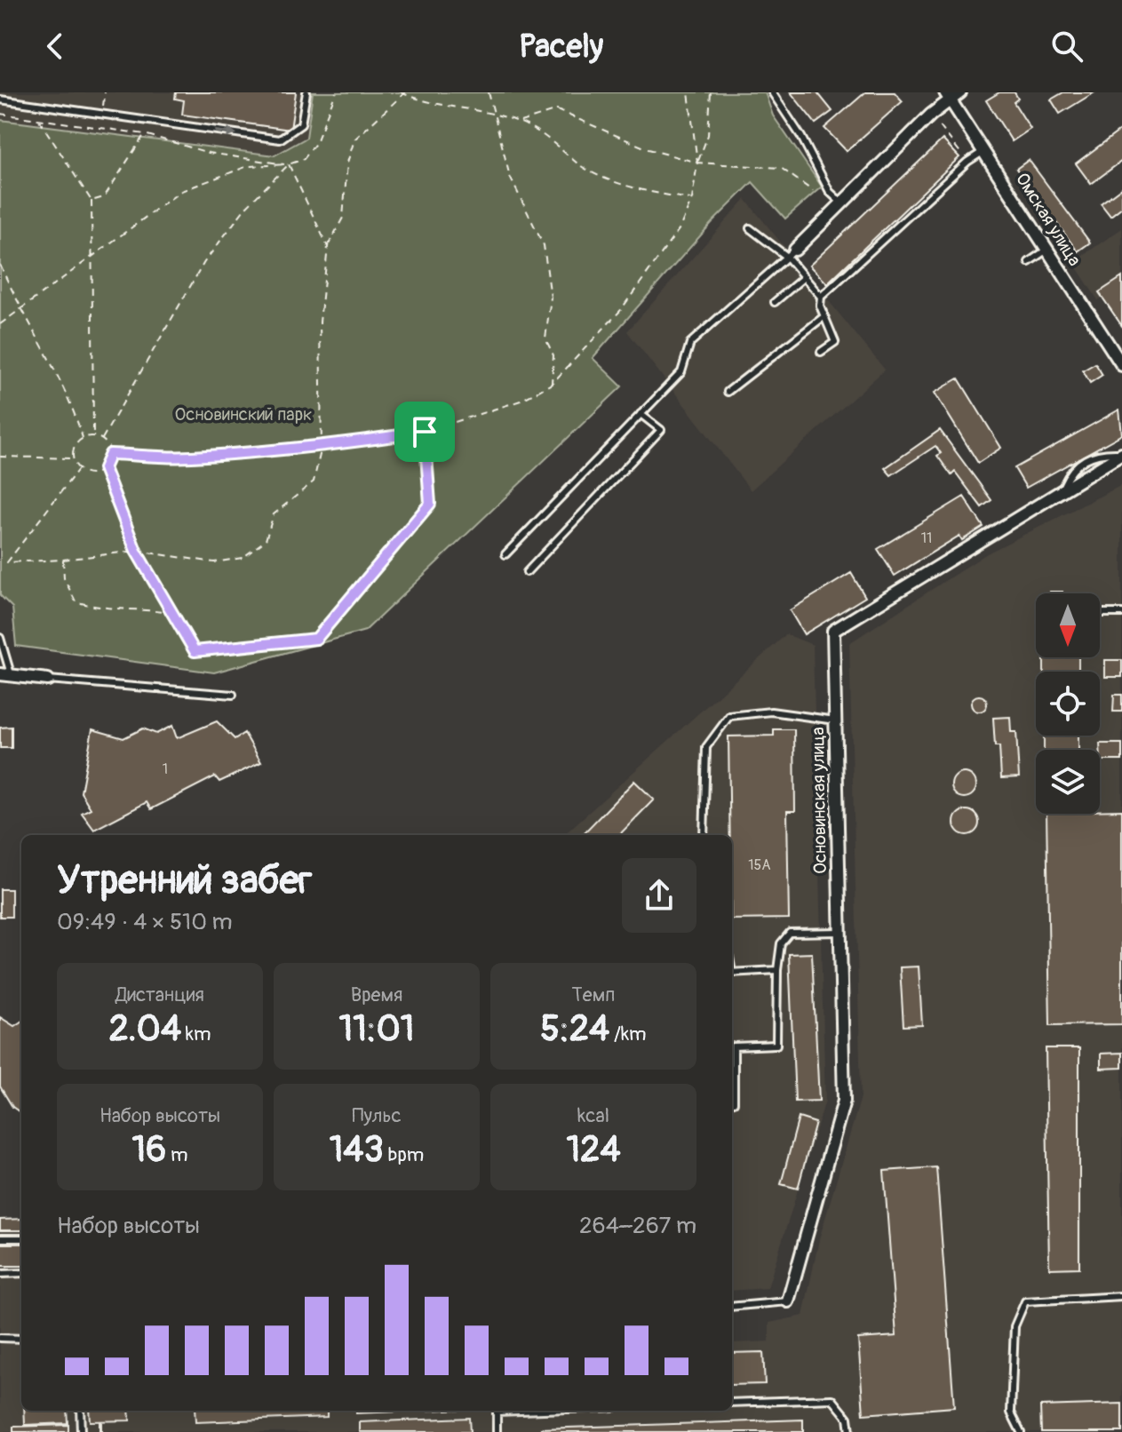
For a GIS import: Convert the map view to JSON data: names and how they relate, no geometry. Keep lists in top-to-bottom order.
{
  "streets": {
    "street": ["Омская улица", "Основинская улица"]
  },
  "parks": ["Основинский парк"],
  "house_numbers": ["11", "1", "15А"],
  "north": "bottom",
  "page": {
    "header": "Pacely",
    "heading": ["Утренний забег", "09:49 · 4 × 510 m"],
    "stats": [
      ["Дистанция", "2.04 km"],
      ["Время", "11:01"],
      ["Темп", "5:24 /km"],
      ["Набор высоты", "16 m"],
      ["Пульс", "143 bpm"],
      ["kcal", "124"]
    ],
    "chart": ["Набор высоты", "264–267 m"]
  }
}
